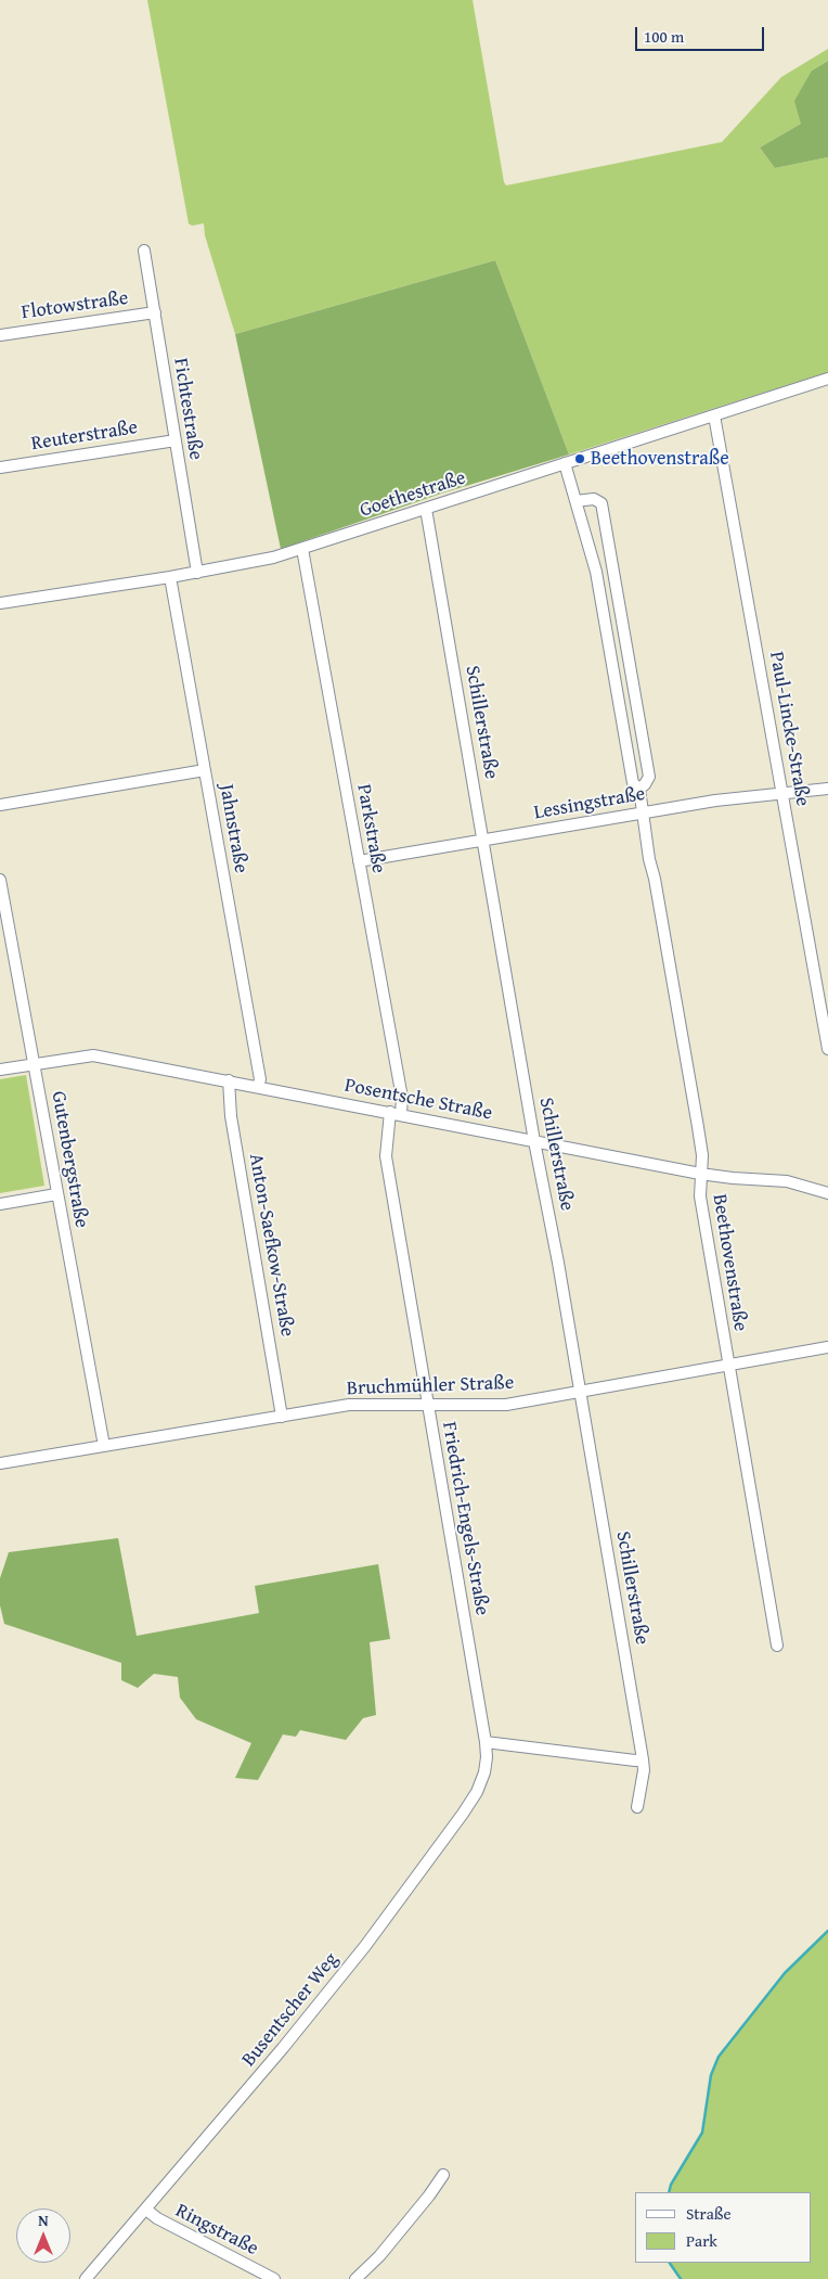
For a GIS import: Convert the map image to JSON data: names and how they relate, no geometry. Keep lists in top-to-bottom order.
{
  "streets": {
    "street": [
      "Flotowstraße",
      "Fichtestraße",
      "Reuterstraße",
      "Goethestraße",
      "Schillerstraße",
      "Paul-Lincke-Straße",
      "Lessingstraße",
      "Jahnstraße",
      "Parkstraße",
      "Posentsche Straße",
      "Gutenbergstraße",
      "Anton-Saefkow-Straße",
      "Beethovenstraße",
      "Bruchmühler Straße",
      "Friedrich-Engels-Straße",
      "Busentscher Weg",
      "Ringstraße"
    ]
  },
  "crossings": [
    ["Flotowstraße", "Fichtestraße"],
    ["Fichtestraße", "Reuterstraße"],
    ["Fichtestraße", "Goethestraße"],
    ["Goethestraße", "Schillerstraße"],
    ["Goethestraße", "Paul-Lincke-Straße"],
    ["Goethestraße", "Jahnstraße"],
    ["Goethestraße", "Parkstraße"],
    ["Goethestraße", "Beethovenstraße"],
    ["Schillerstraße", "Lessingstraße"],
    ["Schillerstraße", "Posentsche Straße"],
    ["Schillerstraße", "Bruchmühler Straße"],
    ["Paul-Lincke-Straße", "Lessingstraße"],
    ["Lessingstraße", "Parkstraße"],
    ["Lessingstraße", "Beethovenstraße"],
    ["Jahnstraße", "Posentsche Straße"],
    ["Parkstraße", "Posentsche Straße"],
    ["Parkstraße", "Friedrich-Engels-Straße"],
    ["Posentsche Straße", "Gutenbergstraße"],
    ["Posentsche Straße", "Anton-Saefkow-Straße"],
    ["Posentsche Straße", "Beethovenstraße"],
    ["Posentsche Straße", "Friedrich-Engels-Straße"],
    ["Gutenbergstraße", "Bruchmühler Straße"],
    ["Anton-Saefkow-Straße", "Bruchmühler Straße"],
    ["Beethovenstraße", "Bruchmühler Straße"],
    ["Bruchmühler Straße", "Friedrich-Engels-Straße"],
    ["Friedrich-Engels-Straße", "Busentscher Weg"],
    ["Busentscher Weg", "Ringstraße"]
  ],
  "places": ["Beethovenstraße"],
  "legend": ["Straße", "Park"],
  "scale_bar": "100 m",
  "north": "top"
}
